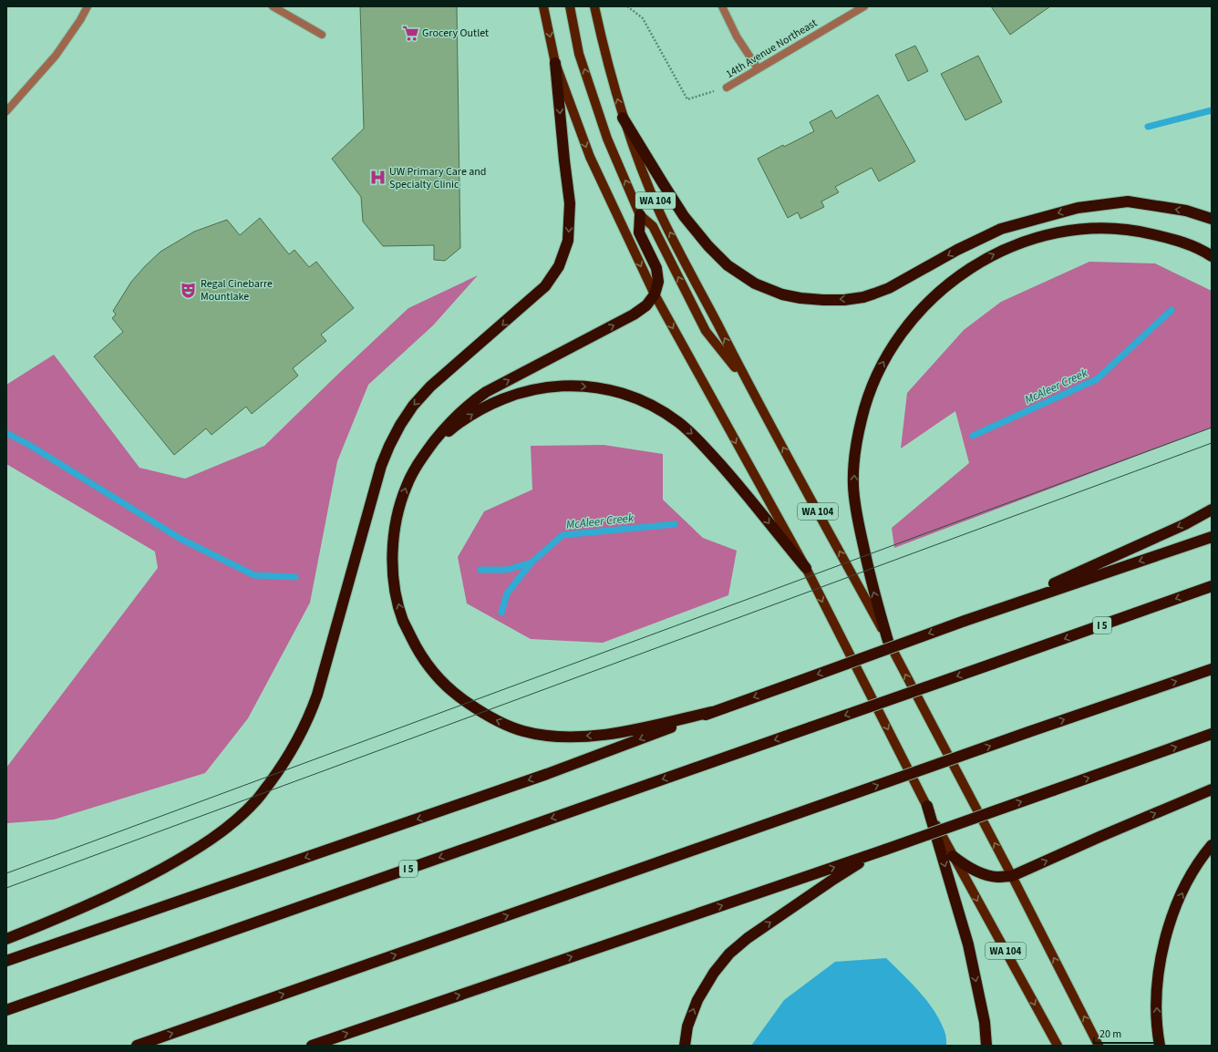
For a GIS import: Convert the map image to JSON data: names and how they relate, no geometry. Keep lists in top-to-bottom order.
{
  "streets": {
    "highway": ["I 5"],
    "main road": ["WA 104"],
    "street": ["14th Avenue Northeast"]
  },
  "water": ["McAleer Creek"],
  "places": {
    "supermarket": ["Grocery Outlet"],
    "hospital": ["UW Primary Care and Specialty Clinic"],
    "theatre": ["Regal Cinebarre Mountlake"]
  },
  "scale_bar": "20 m"
}
